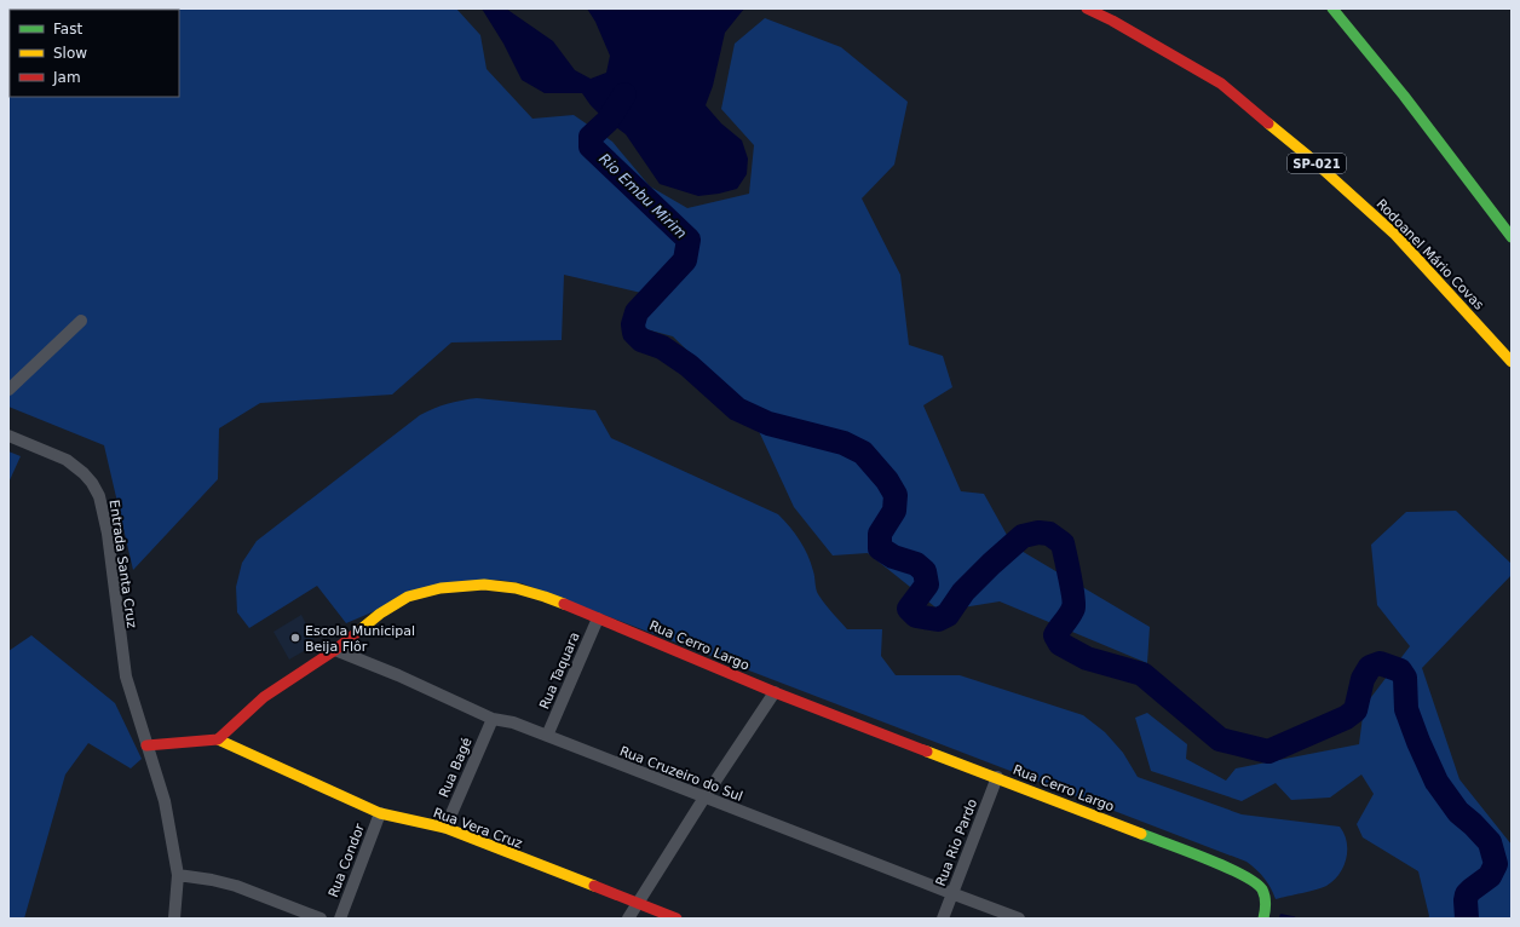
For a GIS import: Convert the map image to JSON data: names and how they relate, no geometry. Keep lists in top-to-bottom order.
{
  "streets": {
    "main road": [
      "SP-021",
      "Rodoanel Mário Covas",
      "Rua Cerro Largo",
      "Rua Vera Cruz"
    ],
    "street": [
      "Entrada Santa Cruz",
      "Rua Taquara",
      "Rua Bagé",
      "Rua Cruzeiro do Sul",
      "Rua Rio Pardo",
      "Rua Condor"
    ]
  },
  "crossings": [
    ["Rua Cerro Largo", "Rua Taquara"],
    ["Rua Cerro Largo", "Rua Cruzeiro do Sul"],
    ["Rua Cerro Largo", "Rua Vera Cruz"],
    ["Rua Cerro Largo", "Rua Rio Pardo"],
    ["Rua Taquara", "Rua Cruzeiro do Sul"],
    ["Rua Bagé", "Rua Cruzeiro do Sul"],
    ["Rua Bagé", "Rua Vera Cruz"],
    ["Rua Cruzeiro do Sul", "Rua Rio Pardo"],
    ["Rua Vera Cruz", "Rua Condor"]
  ],
  "water": ["Rio Embu Mirim"],
  "places": ["Escola Municipal Beija Flôr"],
  "legend": ["Fast", "Slow", "Jam"]
}
